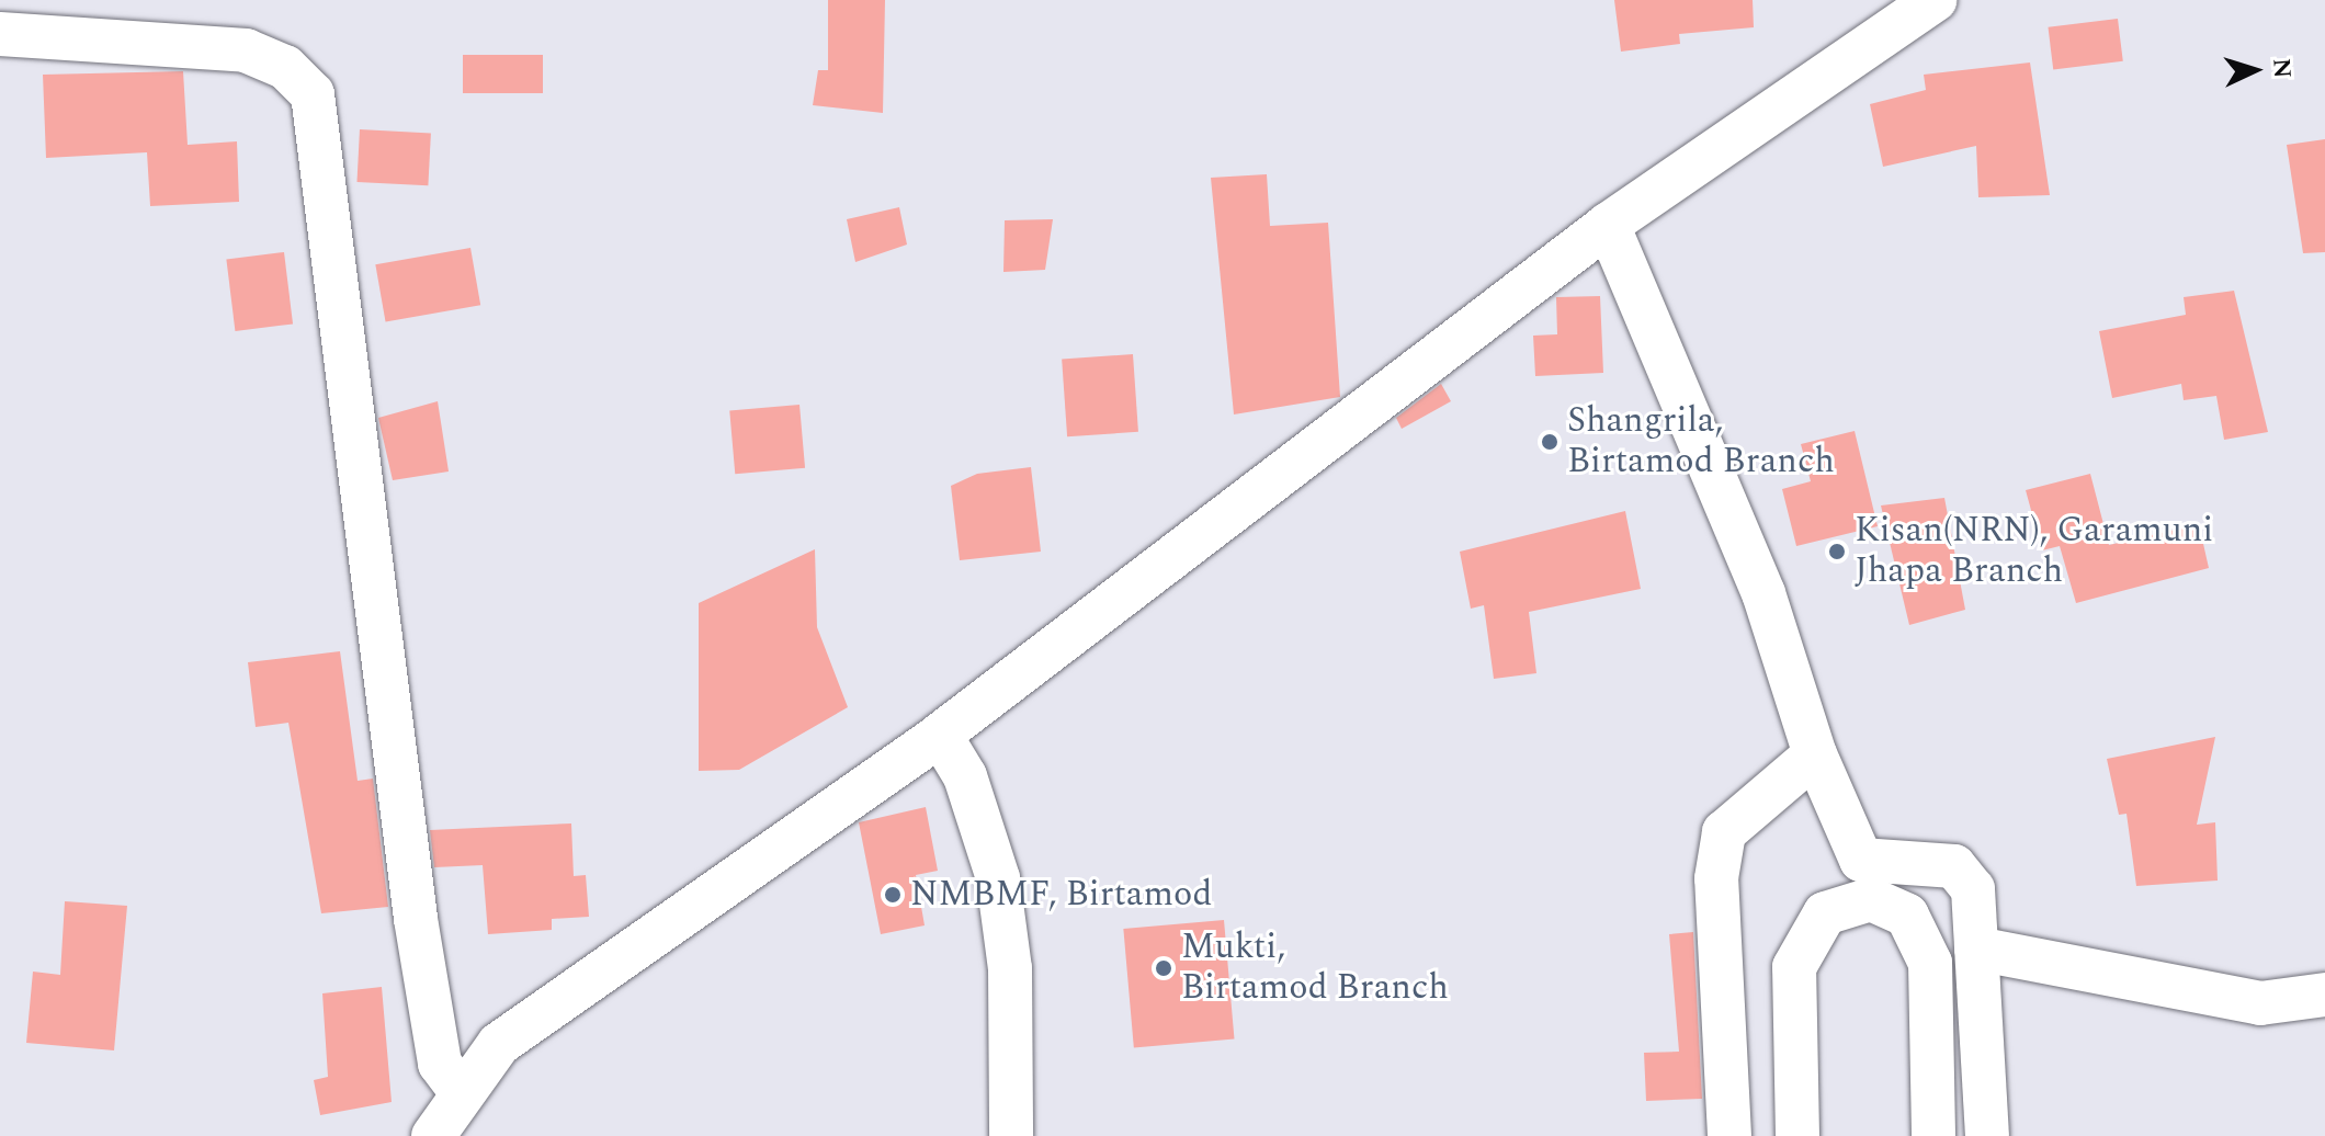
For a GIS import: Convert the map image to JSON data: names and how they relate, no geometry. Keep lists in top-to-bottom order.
{
  "places": [
    "Shangrila, Birtamod Branch",
    "Kisan(NRN), Garamuni Jhapa Branch",
    "NMBMF, Birtamod",
    "Mukti, Birtamod Branch"
  ],
  "north": "right"
}
